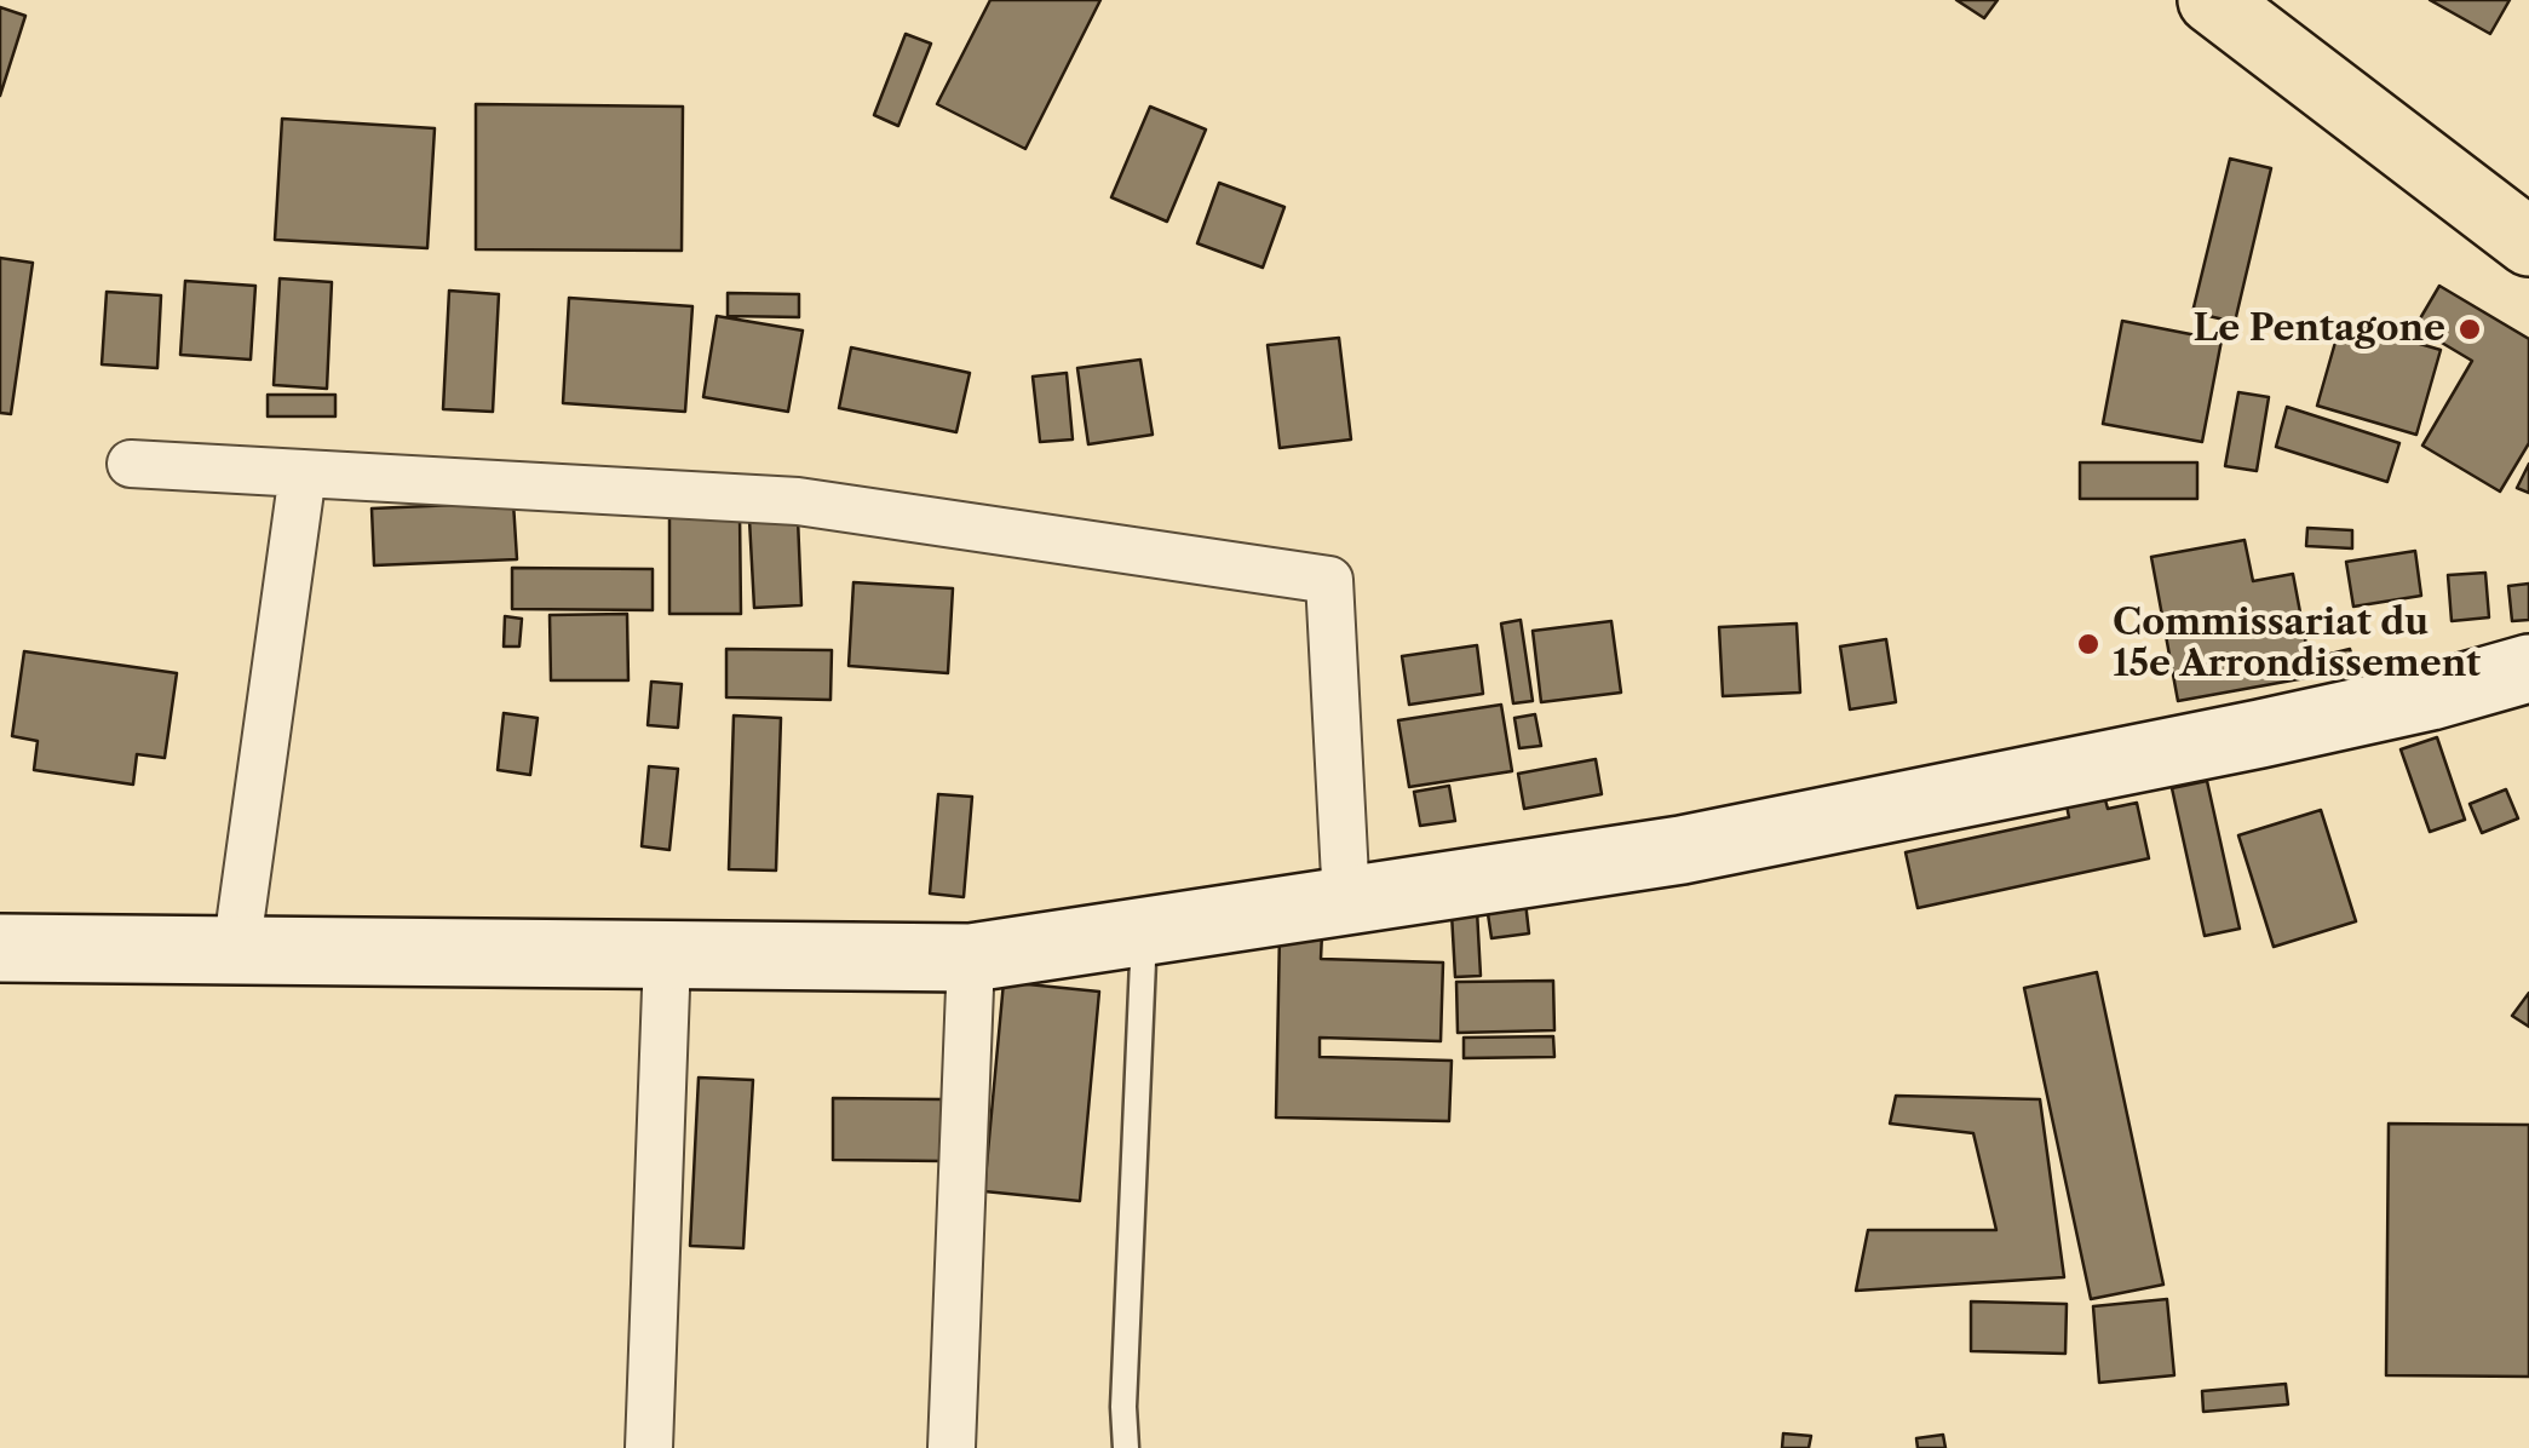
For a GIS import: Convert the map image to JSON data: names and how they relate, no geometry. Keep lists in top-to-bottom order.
{
  "places": ["Le Pentagone", "Commissariat du 15e Arrondissement"]
}
